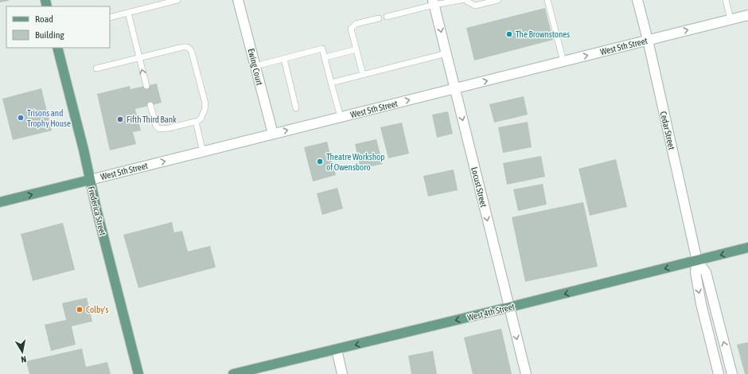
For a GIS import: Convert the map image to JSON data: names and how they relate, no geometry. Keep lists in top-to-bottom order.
{
  "streets": {
    "main road": ["West 5th Street", "Frederica Street", "West 4th Street"],
    "street": ["Ewing Court", "Cedar Street", "Locust Street"]
  },
  "crossings": [
    ["West 5th Street", "Ewing Court"],
    ["West 5th Street", "Cedar Street"],
    ["West 5th Street", "Locust Street"],
    ["West 5th Street", "Frederica Street"],
    ["Cedar Street", "West 4th Street"],
    ["Locust Street", "West 4th Street"]
  ],
  "one_way": ["West 5th Street", "Locust Street", "West 4th Street"],
  "places": [
    "The Brownstones",
    "Trisons and Trophy House",
    "Fifth Third Bank",
    "Theatre Workshop of Owensboro",
    "Colby's"
  ],
  "legend": ["Road", "Building"],
  "north": "bottom"
}
